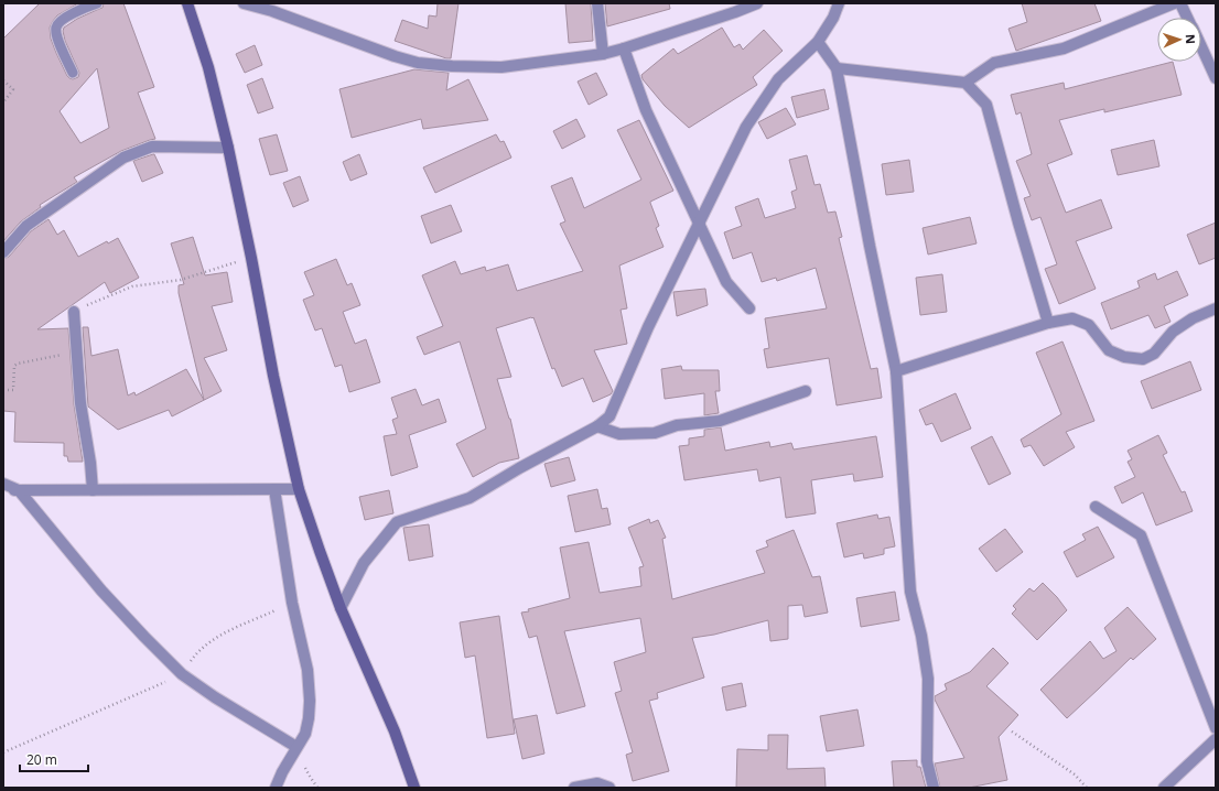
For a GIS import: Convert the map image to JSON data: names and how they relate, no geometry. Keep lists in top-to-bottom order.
{
  "scale_bar": "20 m",
  "north": "right"
}
